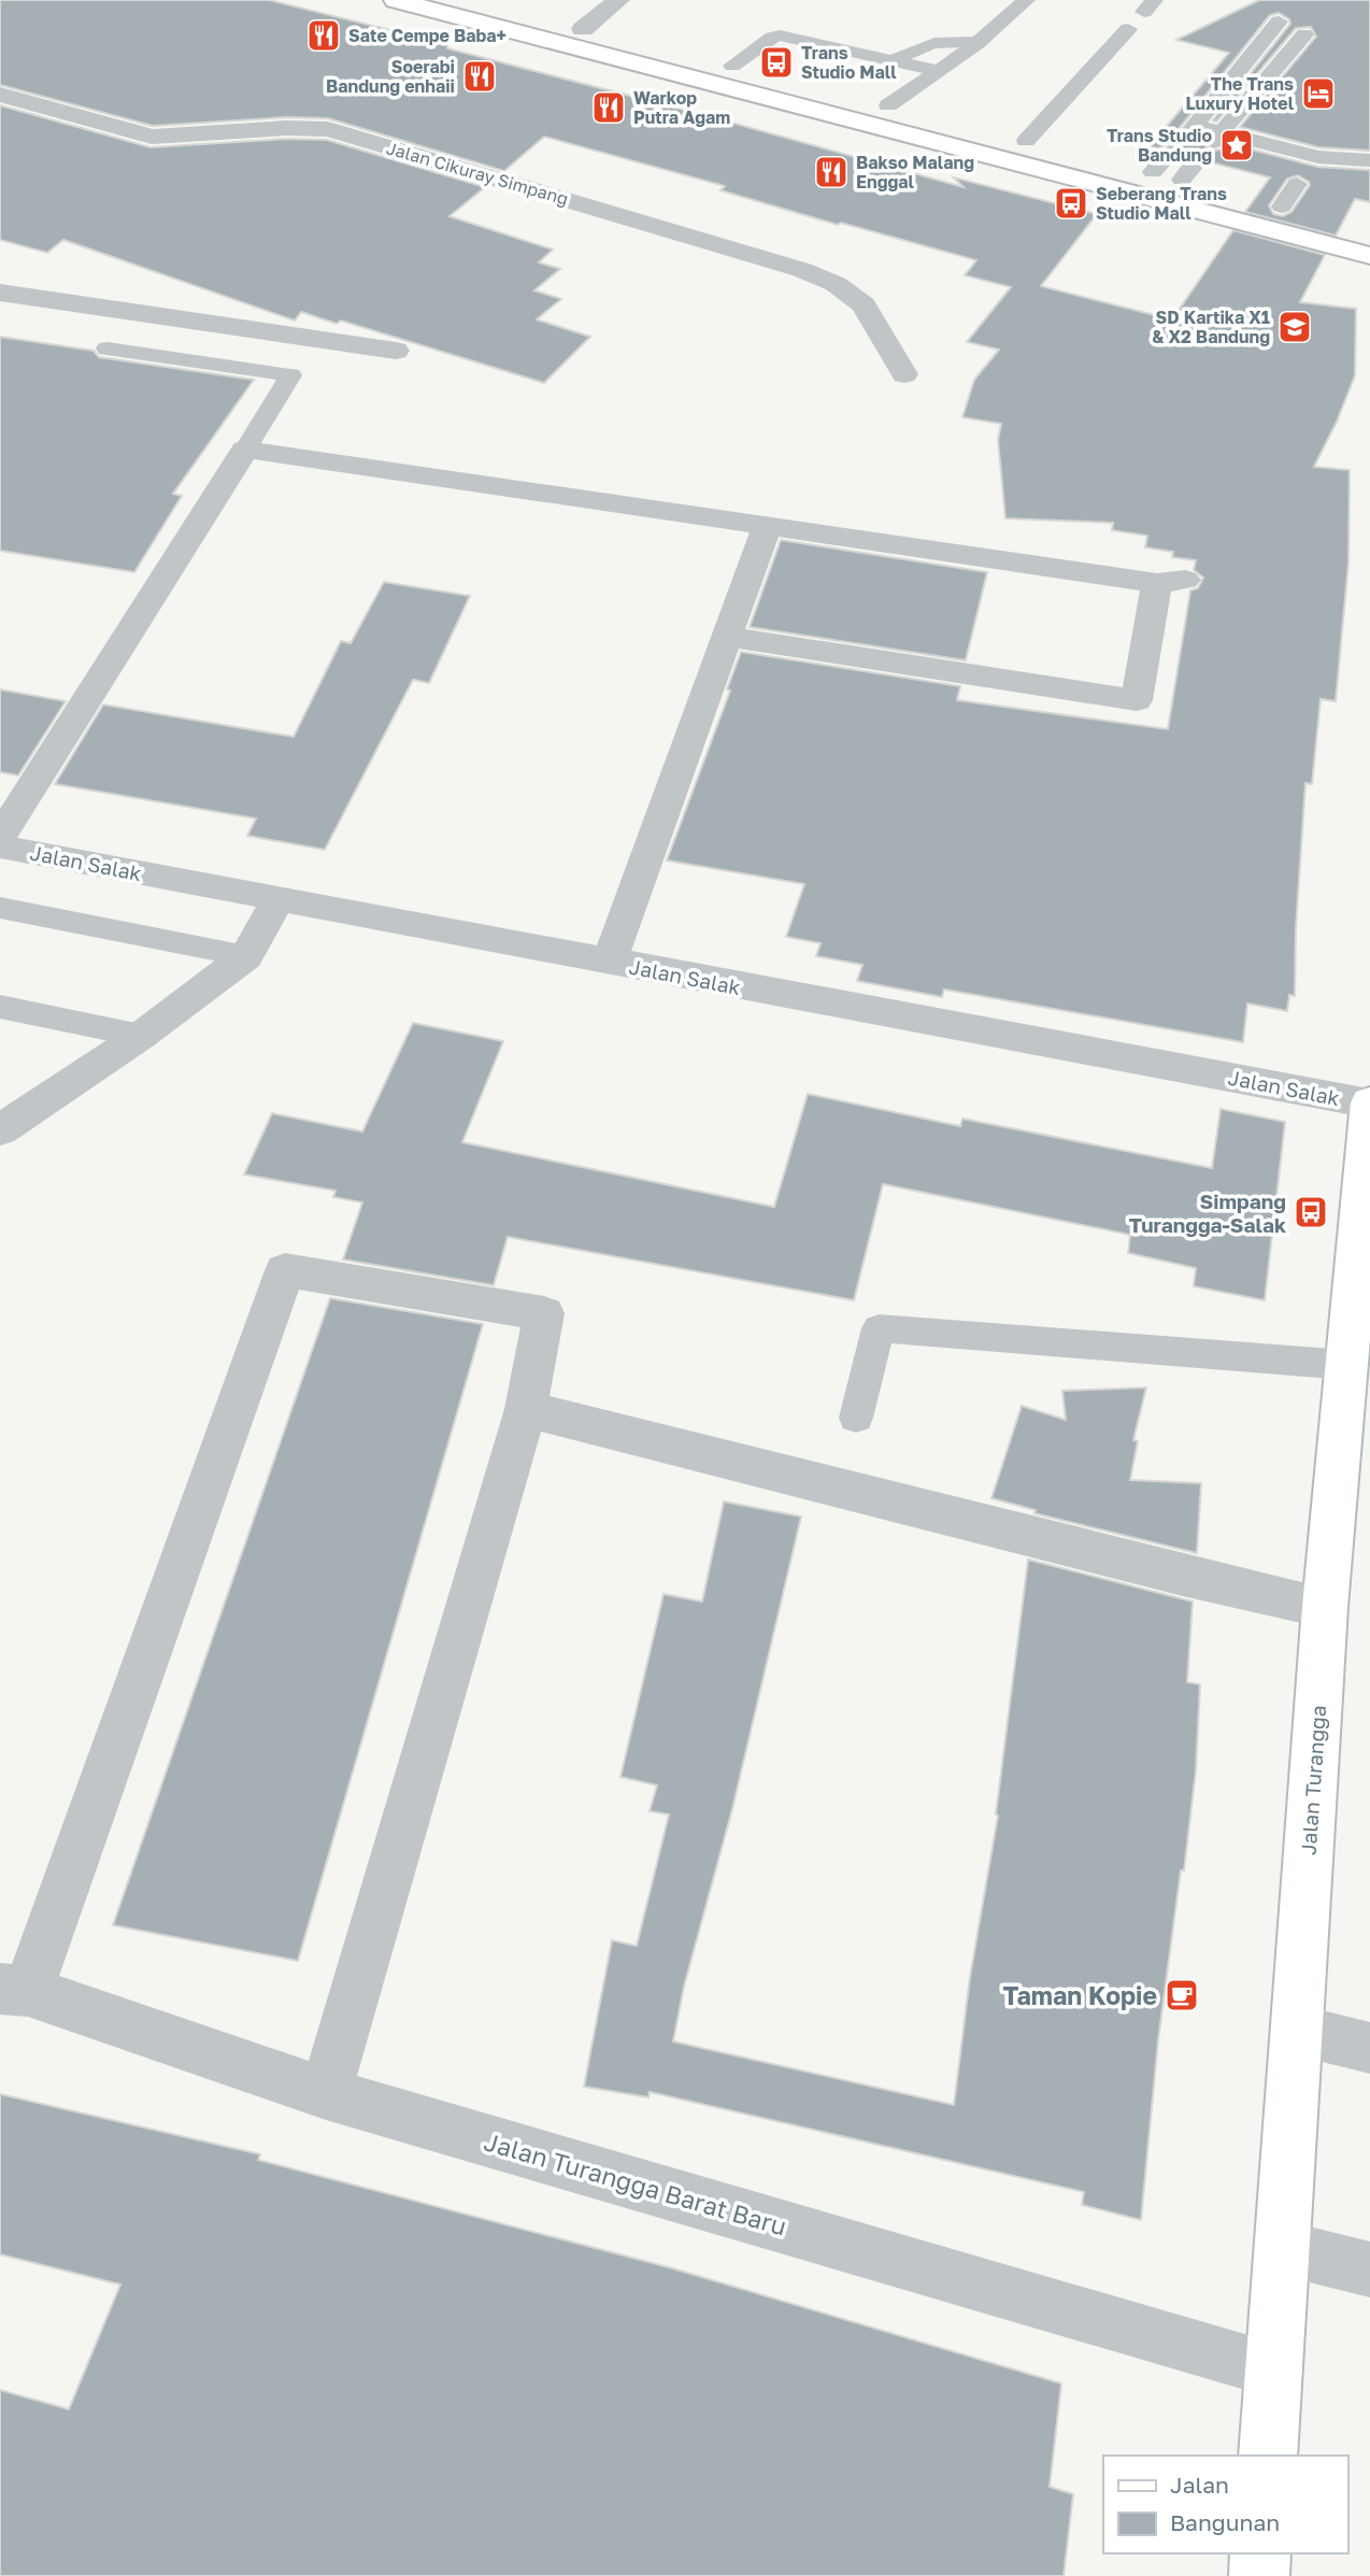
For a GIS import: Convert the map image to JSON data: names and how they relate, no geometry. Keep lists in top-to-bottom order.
{
  "streets": {
    "main road": ["Jalan Turangga"],
    "street": ["Jalan Cikuray Simpang", "Jalan Salak", "Jalan Turangga Barat Baru"]
  },
  "crossings": [
    ["Jalan Salak", "Jalan Turangga"],
    ["Jalan Turangga", "Jalan Turangga Barat Baru"]
  ],
  "places": {
    "restaurant": [
      "Sate Cempe Baba+",
      "Soerabi Bandung enhaii",
      "Warkop Putra Agam",
      "Bakso Malang Enggal"
    ],
    "bus stop": ["Trans Studio Mall", "Seberang Trans Studio Mall", "Simpang Turangga-Salak"],
    "hotel": ["The Trans Luxury Hotel"],
    "place": ["Trans Studio Bandung"],
    "school or university": ["SD Kartika X1 & X2 Bandung"],
    "cafe": ["Taman Kopie"]
  },
  "legend": ["Jalan", "Bangunan"]
}
